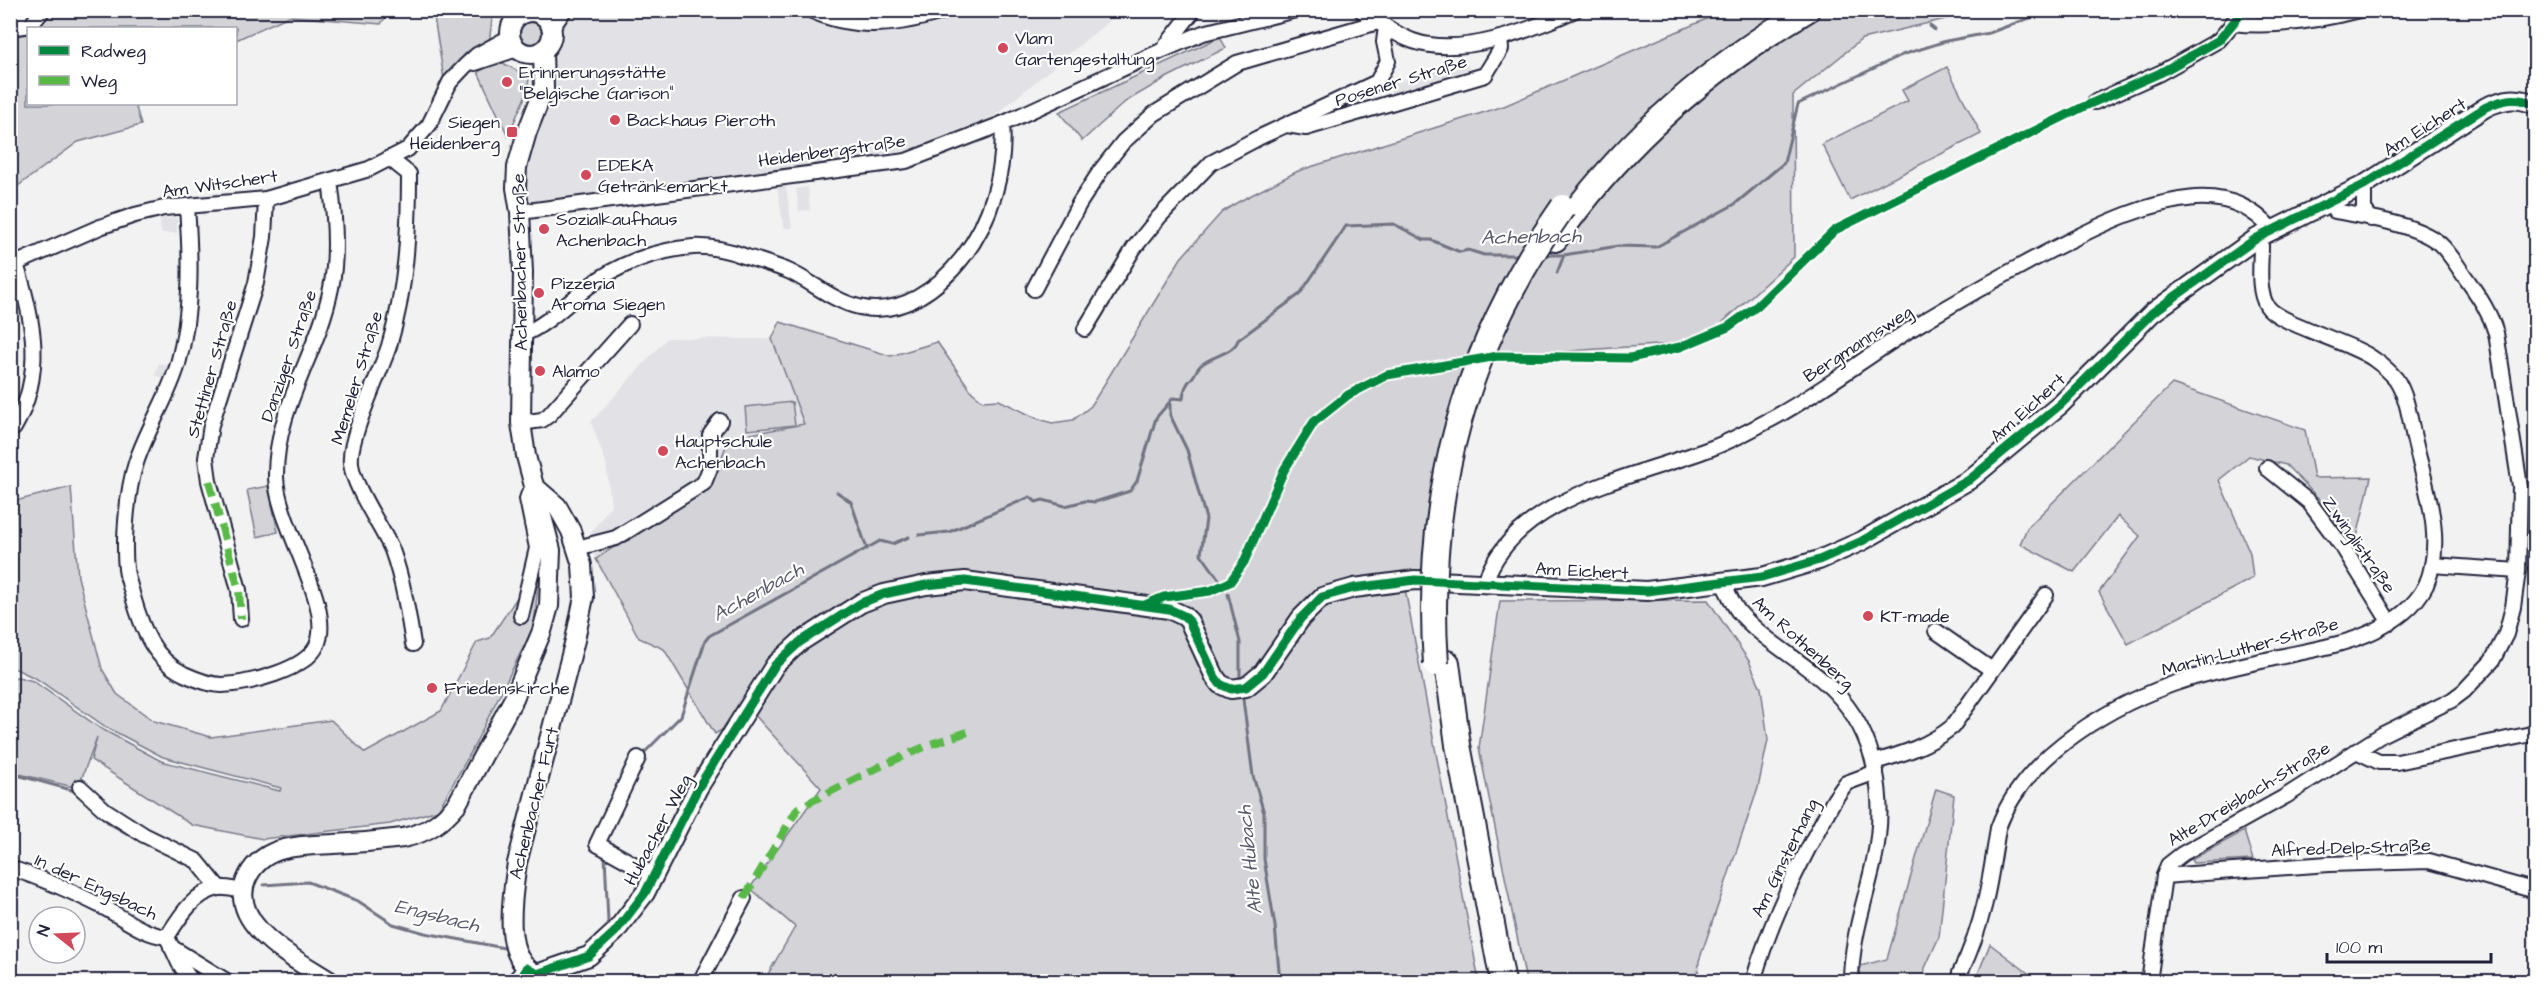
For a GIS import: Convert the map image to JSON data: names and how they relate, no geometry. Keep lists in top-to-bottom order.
{
  "streets": {
    "street": [
      "Posener Straße",
      "Am Eichert",
      "Heidenbergstraße",
      "Am Witschert",
      "Achenbacher Straße",
      "Bergmannsweg",
      "Danziger Straße",
      "Stettiner Straße",
      "Memeler Straße",
      "Zwinglistraße",
      "Am Rothenberg",
      "Martin-Luther-Straße",
      "Alte-Dreisbach-Straße",
      "Achenbacher Furt",
      "Hubacher Weg",
      "Alfred-Delp-Straße",
      "Am Ginsterhang",
      "In der Engsbach"
    ]
  },
  "crossings": [
    ["Am Eichert", "Bergmannsweg"],
    ["Am Eichert", "Am Rothenberg"],
    ["Am Eichert", "Martin-Luther-Straße"],
    ["Am Eichert", "Hubacher Weg"],
    ["Heidenbergstraße", "Achenbacher Straße"],
    ["Am Witschert", "Achenbacher Straße"],
    ["Am Witschert", "Danziger Straße"],
    ["Am Witschert", "Stettiner Straße"],
    ["Am Witschert", "Memeler Straße"],
    ["Achenbacher Straße", "Achenbacher Furt"],
    ["Bergmannsweg", "Martin-Luther-Straße"],
    ["Zwinglistraße", "Martin-Luther-Straße"],
    ["Am Rothenberg", "Am Ginsterhang"],
    ["Alte-Dreisbach-Straße", "Alfred-Delp-Straße"],
    ["Achenbacher Furt", "Hubacher Weg"]
  ],
  "water": ["Achenbach", "Alte Hubach", "Engsbach"],
  "places": {
    "other": [
      "Vlam Gartengestaltung",
      "Erinnerungsstätte \"Belgische Garison\"",
      "Backhaus Pieroth",
      "EDEKA Getränkemarkt",
      "Sozialkaufhaus Achenbach",
      "Pizzeria Aroma Siegen",
      "Alamo",
      "Hauptschule Achenbach",
      "KT-made",
      "Friedenskirche"
    ],
    "transit": ["Siegen Heidenberg"]
  },
  "legend": ["Radweg", "Weg"],
  "scale_bar": "100 m",
  "north": "left"
}
